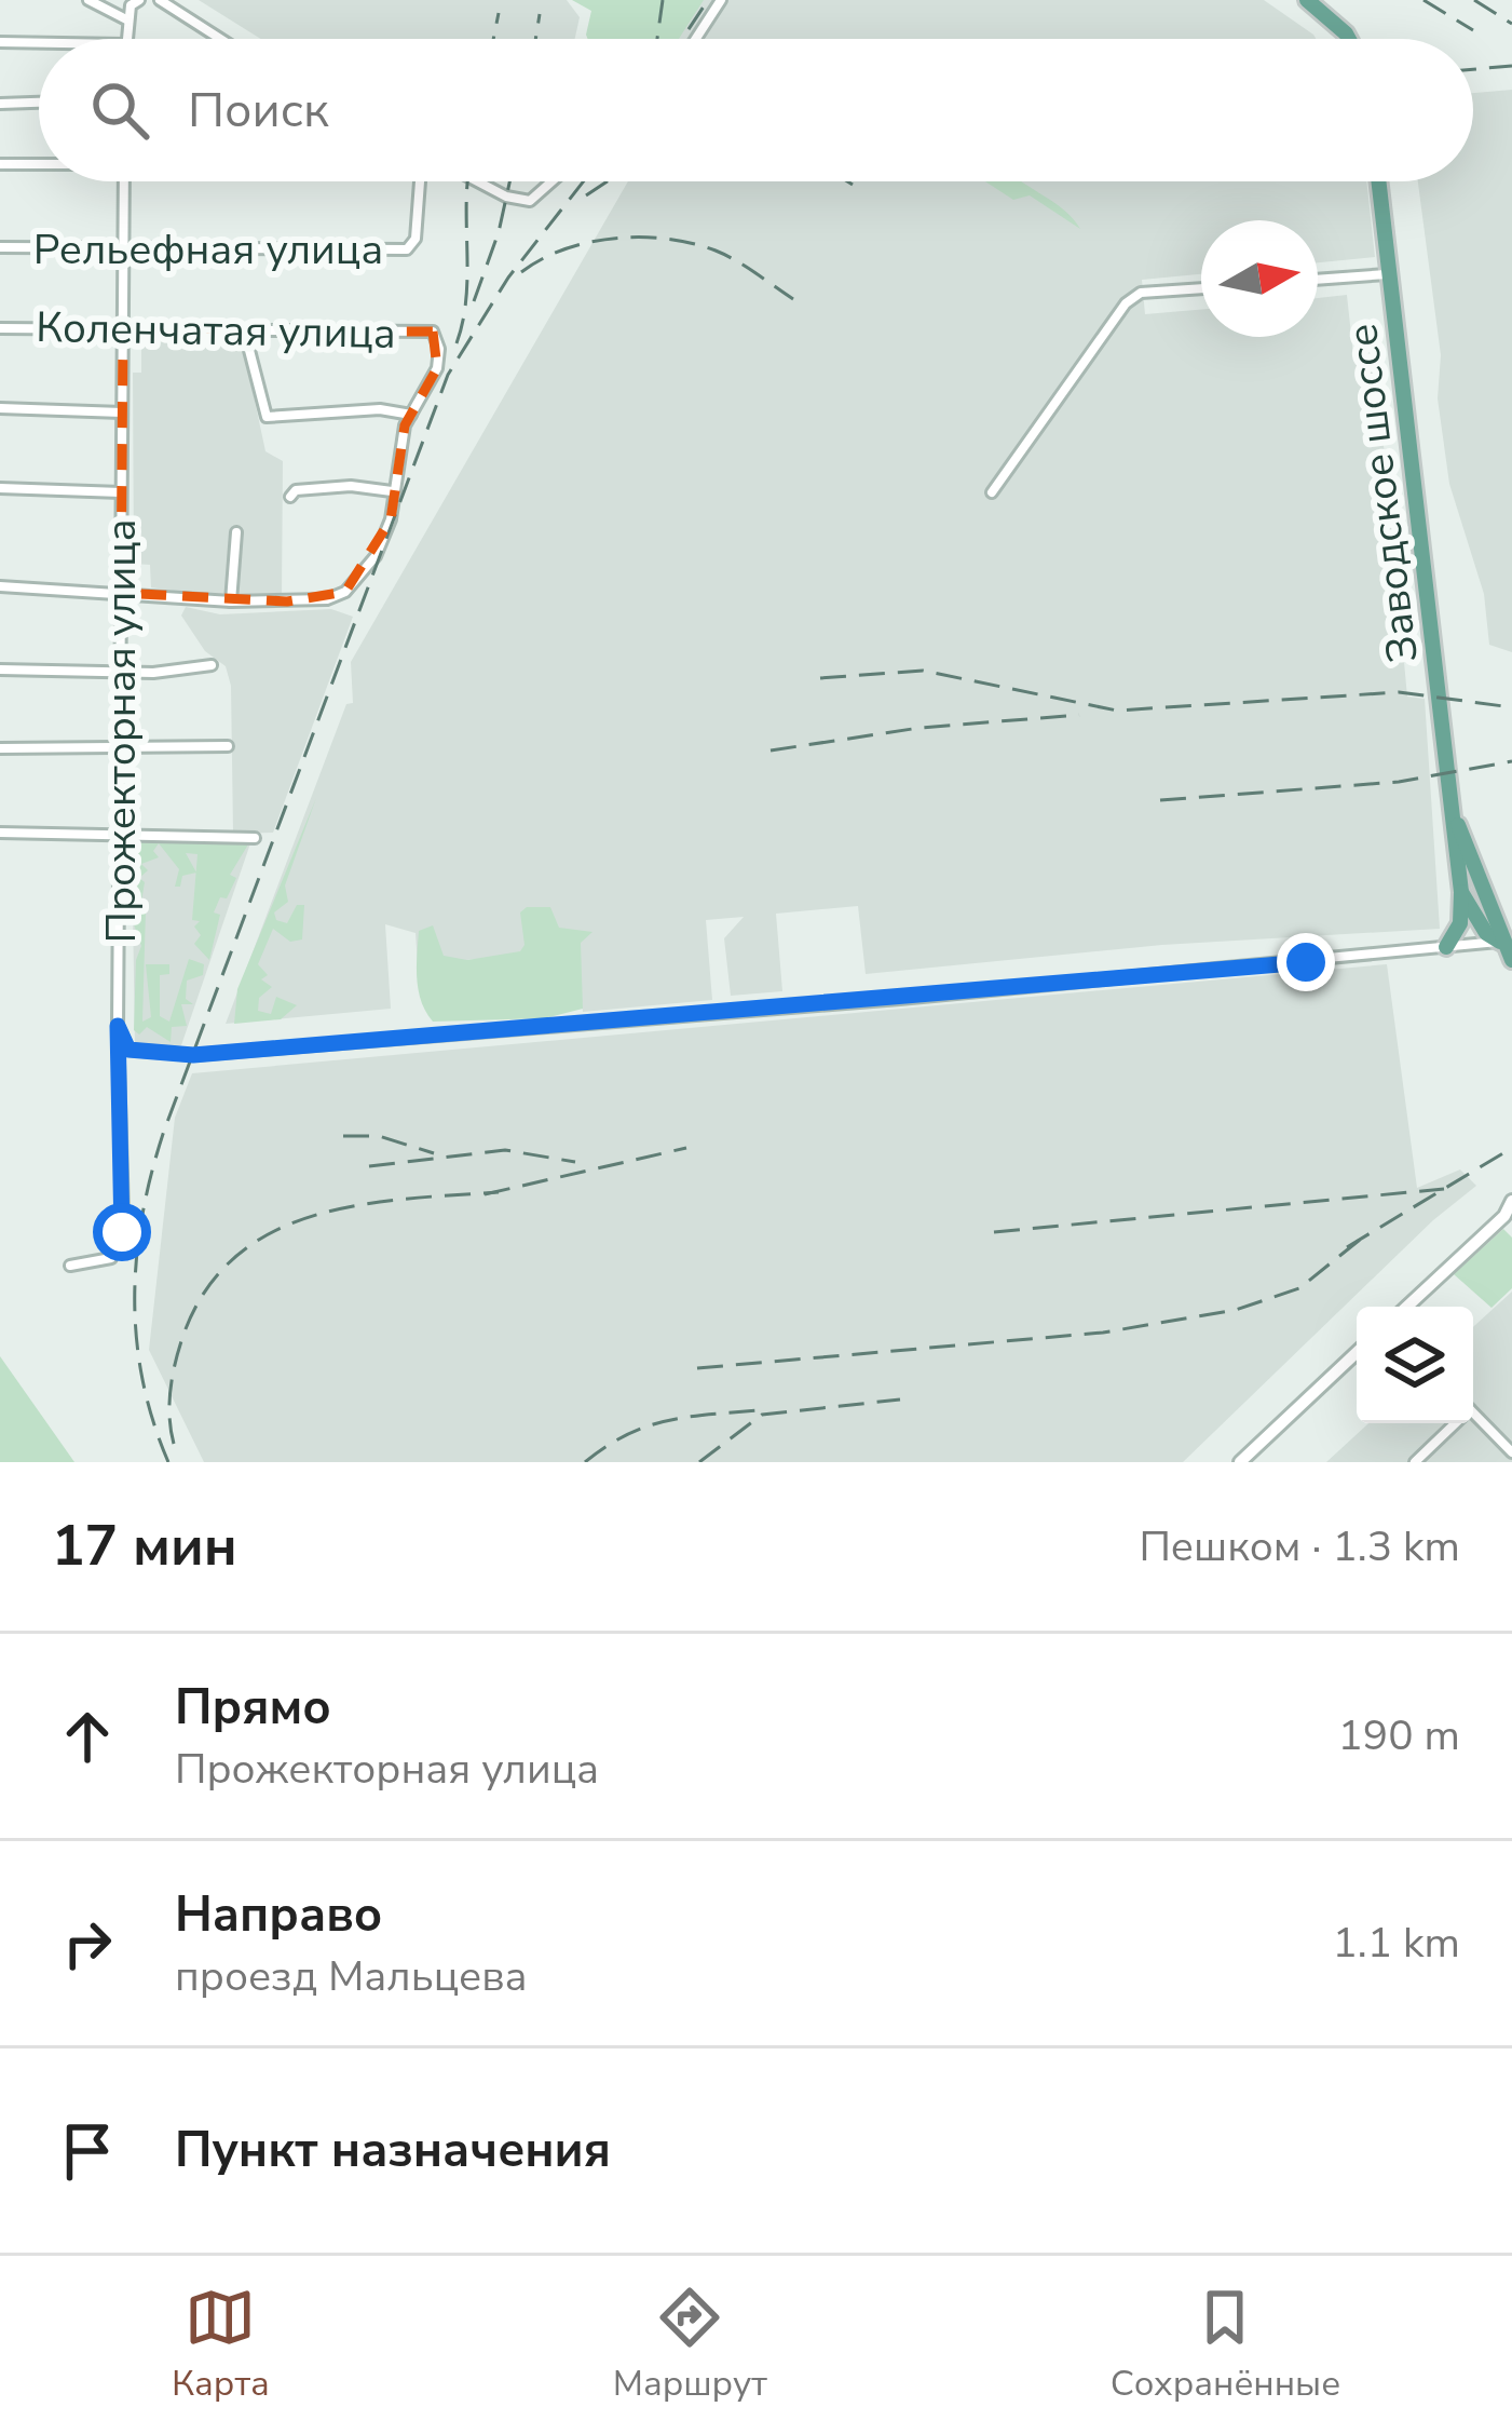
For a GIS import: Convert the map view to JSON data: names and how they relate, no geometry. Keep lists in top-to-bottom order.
{
  "streets": {
    "main road": ["Заводское шоссе"],
    "street": ["Рельефная улица", "Коленчатая улица", "Прожекторная улица"]
  },
  "crossings": [
    ["Рельефная улица", "Прожекторная улица"],
    ["Коленчатая улица", "Прожекторная улица"]
  ],
  "north": "right",
  "page": {
    "search": "Поиск",
    "heading": ["17 мин", "Пешком · 1.3 km"],
    "list": [
      ["Прямо", "Прожекторная улица", "190 m"],
      ["Направо", "проезд Мальцева", "1.1 km"],
      "Пункт назначения"
    ],
    "nav": ["Карта", "Маршрут", "Сохранённые"]
  }
}
